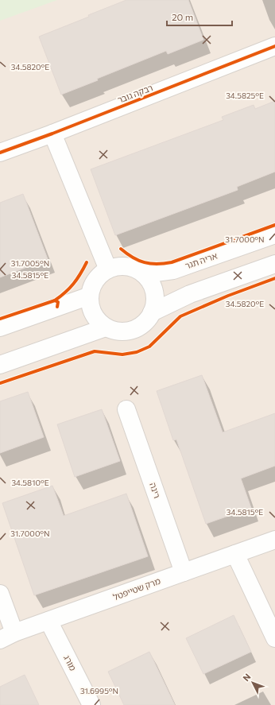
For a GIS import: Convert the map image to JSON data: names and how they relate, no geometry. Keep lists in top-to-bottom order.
{
  "streets": {
    "street": [
      "רבקה גובר",
      "אריה תגר",
      "רינה",
      "מרק שטייפטל",
      "מורג"
    ]
  },
  "crossings": [
    ["רינה", "מרק שטייפטל"],
    ["מרק שטייפטל", "מורג"]
  ],
  "scale_bar": "20 m",
  "north": "top left",
  "coordinates": [
    "34.5820°E",
    "34.5825°E",
    "31.7000°N",
    "31.7005°N",
    "34.5815°E",
    "34.5810°E",
    "31.6995°N"
  ]
}
